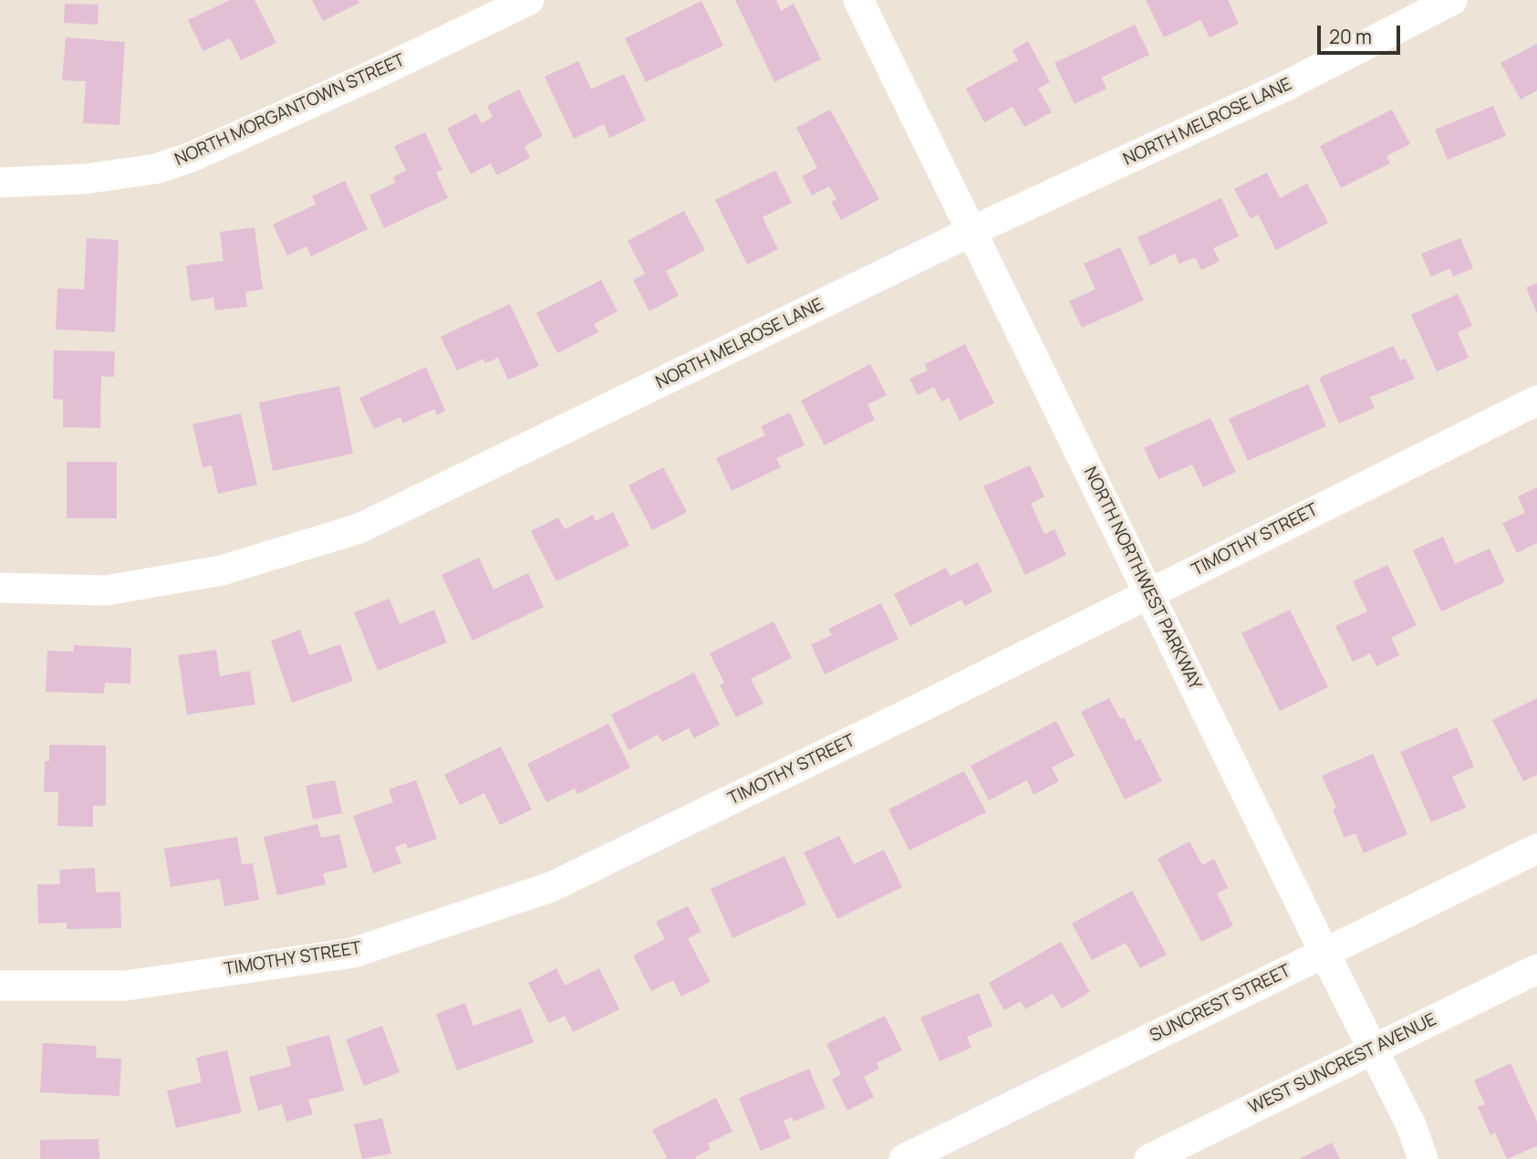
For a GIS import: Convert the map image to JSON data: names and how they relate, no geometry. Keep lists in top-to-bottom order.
{
  "streets": {
    "street": [
      "NORTH MORGANTOWN STREET",
      "NORTH MELROSE LANE",
      "TIMOTHY STREET",
      "NORTH NORTHWEST PARKWAY",
      "SUNCREST STREET",
      "WEST SUNCREST AVENUE"
    ]
  },
  "crossings": [
    ["NORTH MELROSE LANE", "NORTH NORTHWEST PARKWAY"],
    ["TIMOTHY STREET", "NORTH NORTHWEST PARKWAY"],
    ["NORTH NORTHWEST PARKWAY", "SUNCREST STREET"],
    ["NORTH NORTHWEST PARKWAY", "WEST SUNCREST AVENUE"]
  ],
  "scale_bar": "20 m"
}
